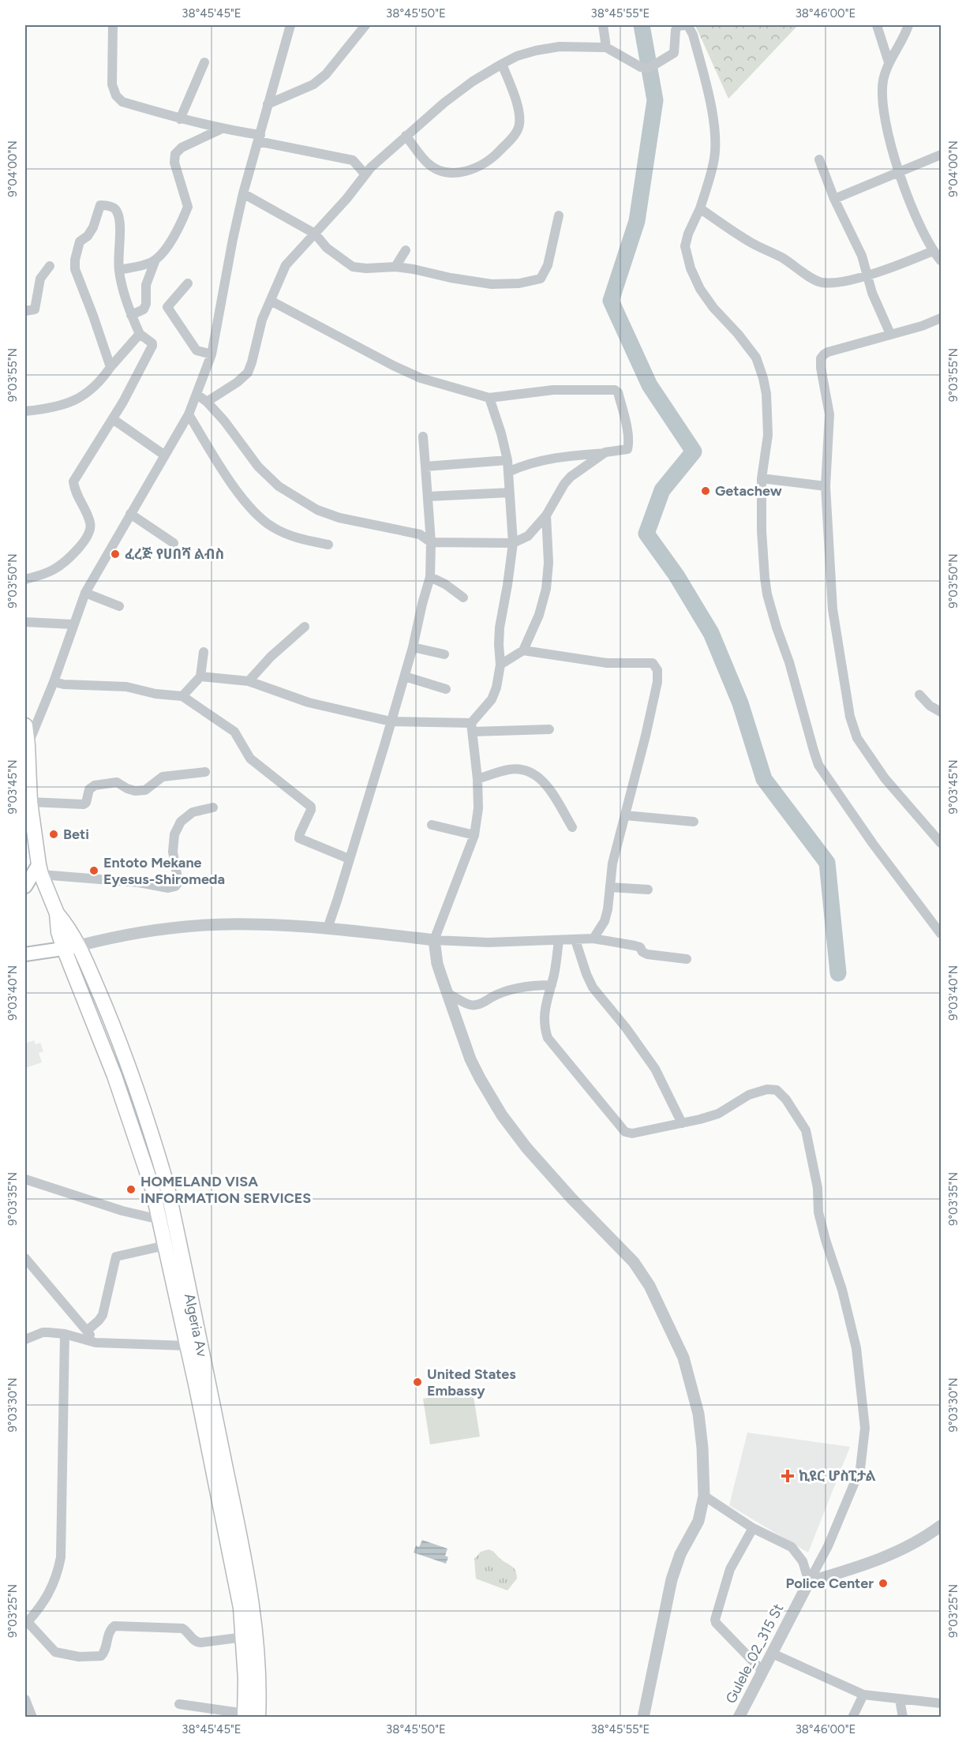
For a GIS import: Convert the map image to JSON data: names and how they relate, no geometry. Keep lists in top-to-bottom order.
{
  "streets": {
    "main road": ["Algeria Av"],
    "street": ["Gulele_02_315 St"]
  },
  "places": {
    "other": [
      "Getachew",
      "ፈረጅ የሀበሻ ልብስ",
      "Beti",
      "Entoto Mekane Eyesus-Shiromeda",
      "HOMELAND VISA INFORMATION SERVICES",
      "United States Embassy",
      "Police Center"
    ],
    "health": ["ኪዩር ሆስፒታል"]
  },
  "coordinates": [
    "38°45'45\"E",
    "38°45'50\"E",
    "38°45'55\"E",
    "38°46'00\"E",
    "9°04'00\"N",
    "9°03'55\"N",
    "9°03'50\"N",
    "9°03'45\"N",
    "9°03'40\"N",
    "9°03'35\"N",
    "9°03'30\"N",
    "9°03'25\"N"
  ]
}
